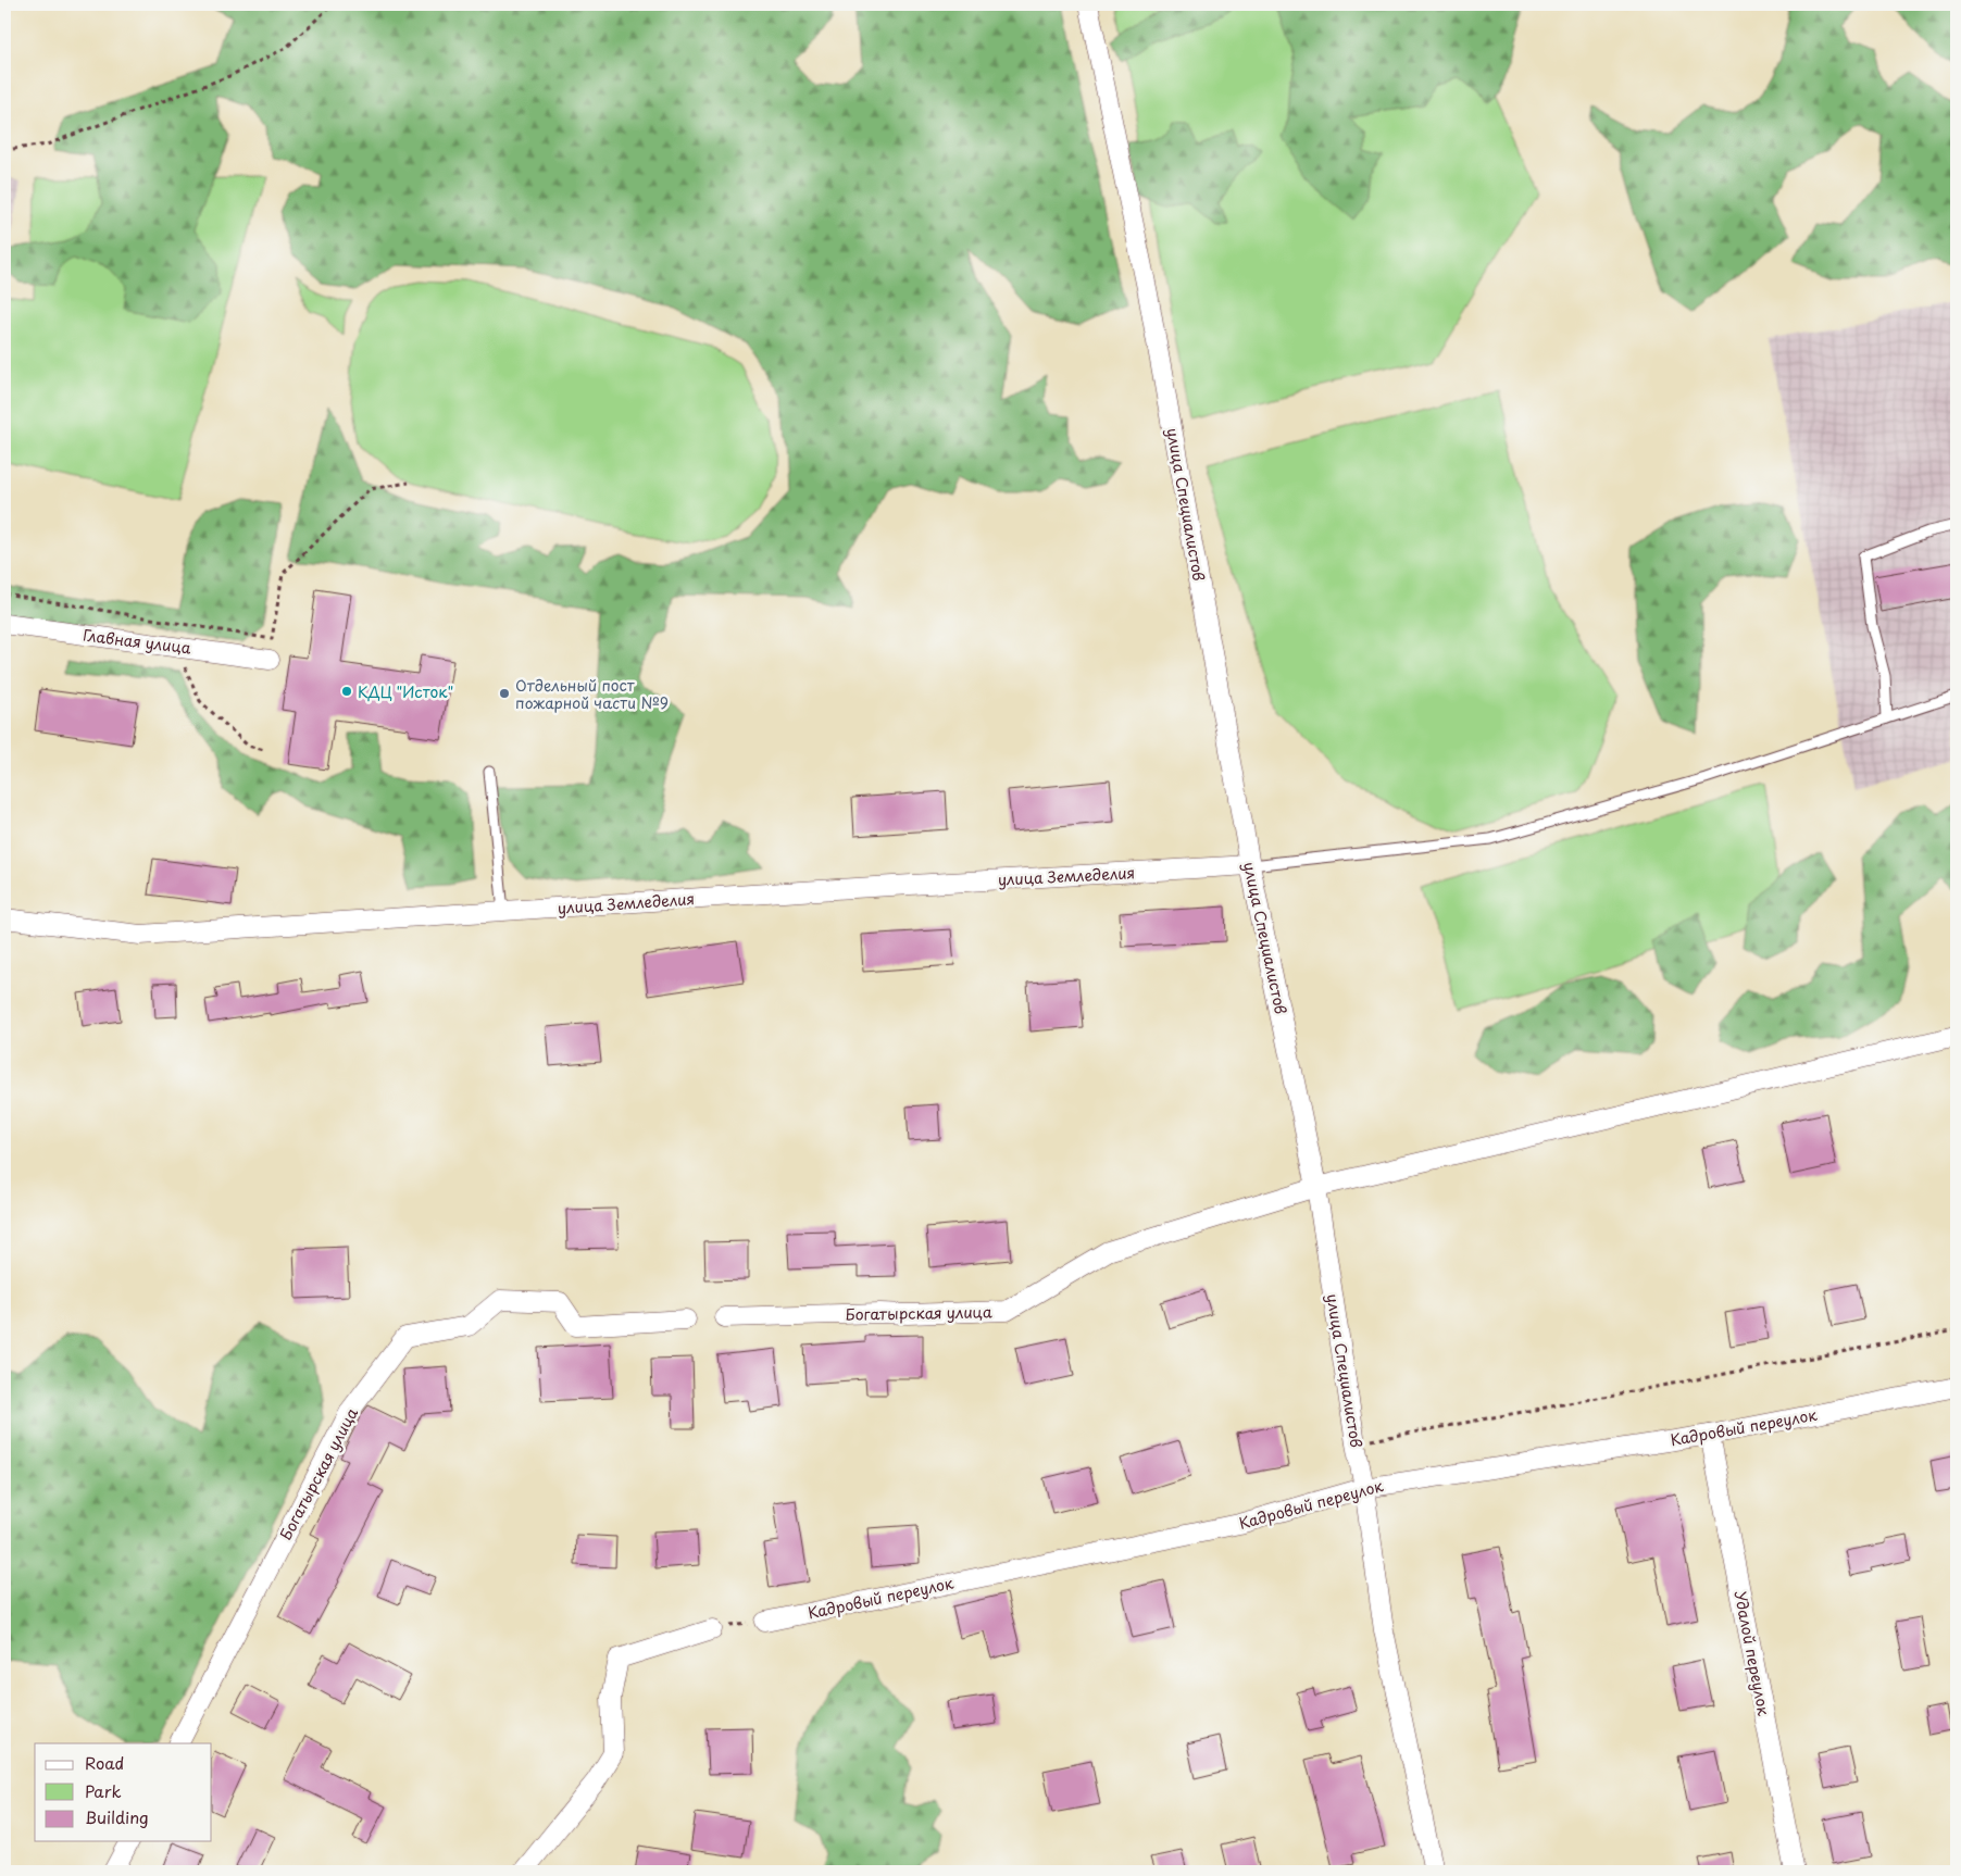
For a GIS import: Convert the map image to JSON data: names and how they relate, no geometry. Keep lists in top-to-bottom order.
{
  "streets": {
    "street": [
      "улица Специалистов",
      "Главная улица",
      "улица Земледелия",
      "Богатырская улица",
      "Кадровый переулок",
      "Удалой переулок"
    ]
  },
  "crossings": [
    ["улица Специалистов", "улица Земледелия"],
    ["улица Специалистов", "Богатырская улица"],
    ["улица Специалистов", "Кадровый переулок"],
    ["Кадровый переулок", "Удалой переулок"]
  ],
  "places": ["КДЦ \"Исток\"", "Отдельный пост пожарной части №9"],
  "legend": ["Road", "Park", "Building"]
}
